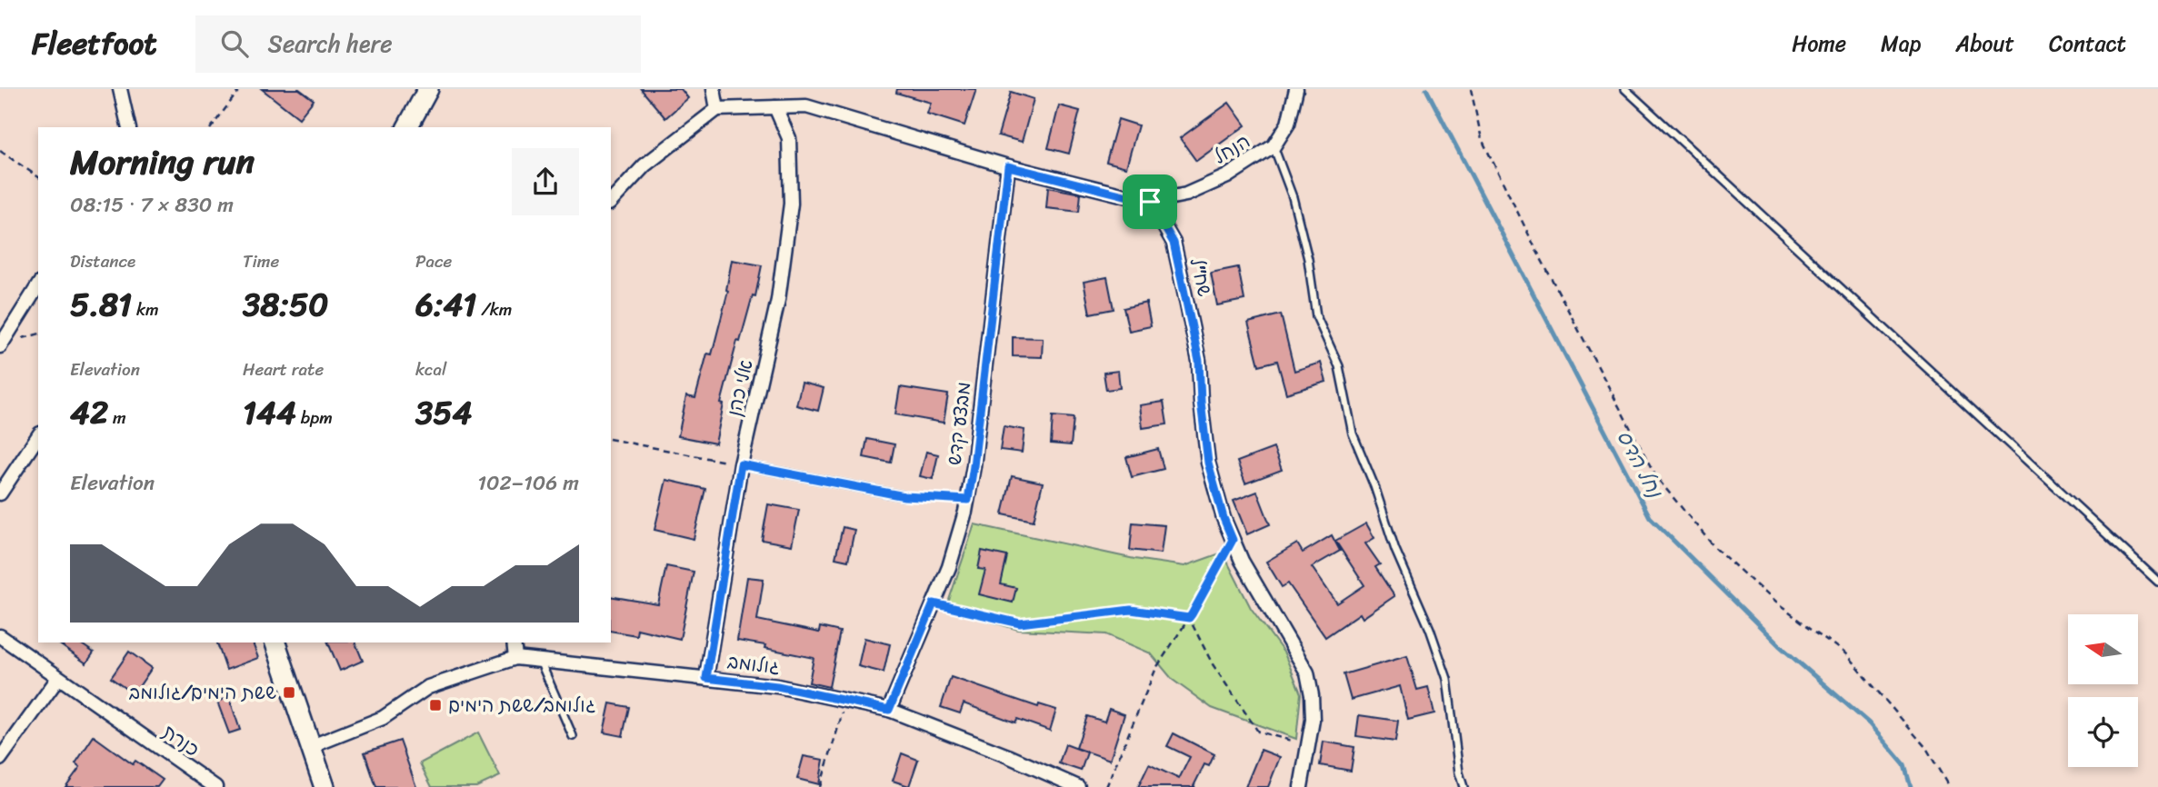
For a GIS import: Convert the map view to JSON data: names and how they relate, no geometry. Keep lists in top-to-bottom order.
{
  "streets": {
    "street": [
      "הנחל",
      "שח\"ל",
      "אלי כהן",
      "מבצע קדש",
      "גולומב",
      "כנרת"
    ]
  },
  "crossings": [
    ["הנחל", "שח\"ל"],
    ["אלי כהן", "גולומב"],
    ["מבצע קדש", "גולומב"]
  ],
  "water": ["נחל הדס"],
  "places": {
    "transit": ["ששת הימים/גולומב", "גולומב/ששת הימים"]
  },
  "north": "left",
  "page": {
    "header": "Fleetfoot",
    "search": "Search here",
    "nav": [
      "Home",
      "Map",
      "About",
      "Contact"
    ],
    "heading": ["Morning run", "08:15 · 7 × 830 m"],
    "stats": [
      ["Distance", "5.81 km"],
      ["Time", "38:50"],
      ["Pace", "6:41 /km"],
      ["Elevation", "42 m"],
      ["Heart rate", "144 bpm"],
      ["kcal", "354"]
    ],
    "chart": ["Elevation", "102–106 m"]
  }
}
